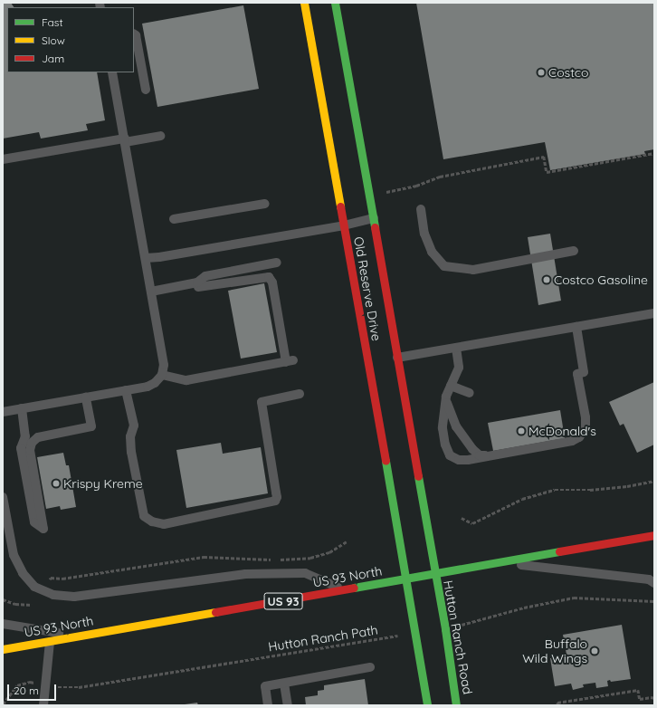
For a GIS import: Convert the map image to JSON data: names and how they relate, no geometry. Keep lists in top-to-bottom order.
{
  "streets": {
    "main road": [
      "Old Reserve Drive",
      "US 93 North",
      "US 93",
      "Hutton Ranch Road"
    ],
    "path": ["Hutton Ranch Path"]
  },
  "crossings": [
    ["Old Reserve Drive", "US 93 North"],
    ["Old Reserve Drive", "Hutton Ranch Road"],
    ["US 93 North", "Hutton Ranch Road"]
  ],
  "places": [
    "Costco",
    "Costco Gasoline",
    "McDonald's",
    "Krispy Kreme",
    "Buffalo Wild Wings"
  ],
  "legend": ["Fast", "Slow", "Jam"],
  "scale_bar": "20 m"
}
